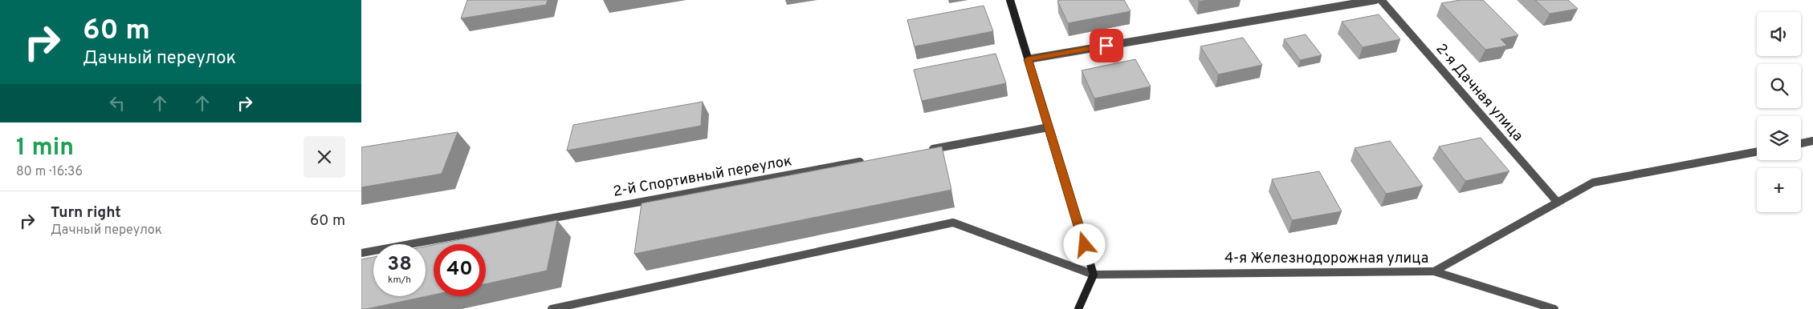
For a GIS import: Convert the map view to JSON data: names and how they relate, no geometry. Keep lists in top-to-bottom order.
{
  "streets": {
    "street": ["2-я Дачная улица", "2-й Спортивный переулок", "4-я Железнодорожная улица"]
  },
  "page": {
    "turn": ["60 m", "Дачный переулок"],
    "map_buttons": "+",
    "heading": ["1 min", "80 m · 16:36"],
    "list": [
      {
        "name": "Turn right",
        "note": "Дачный переулок",
        "value": "60 m"
      }
    ],
    "speed": "38 km/h",
    "limit": "40"
  }
}
